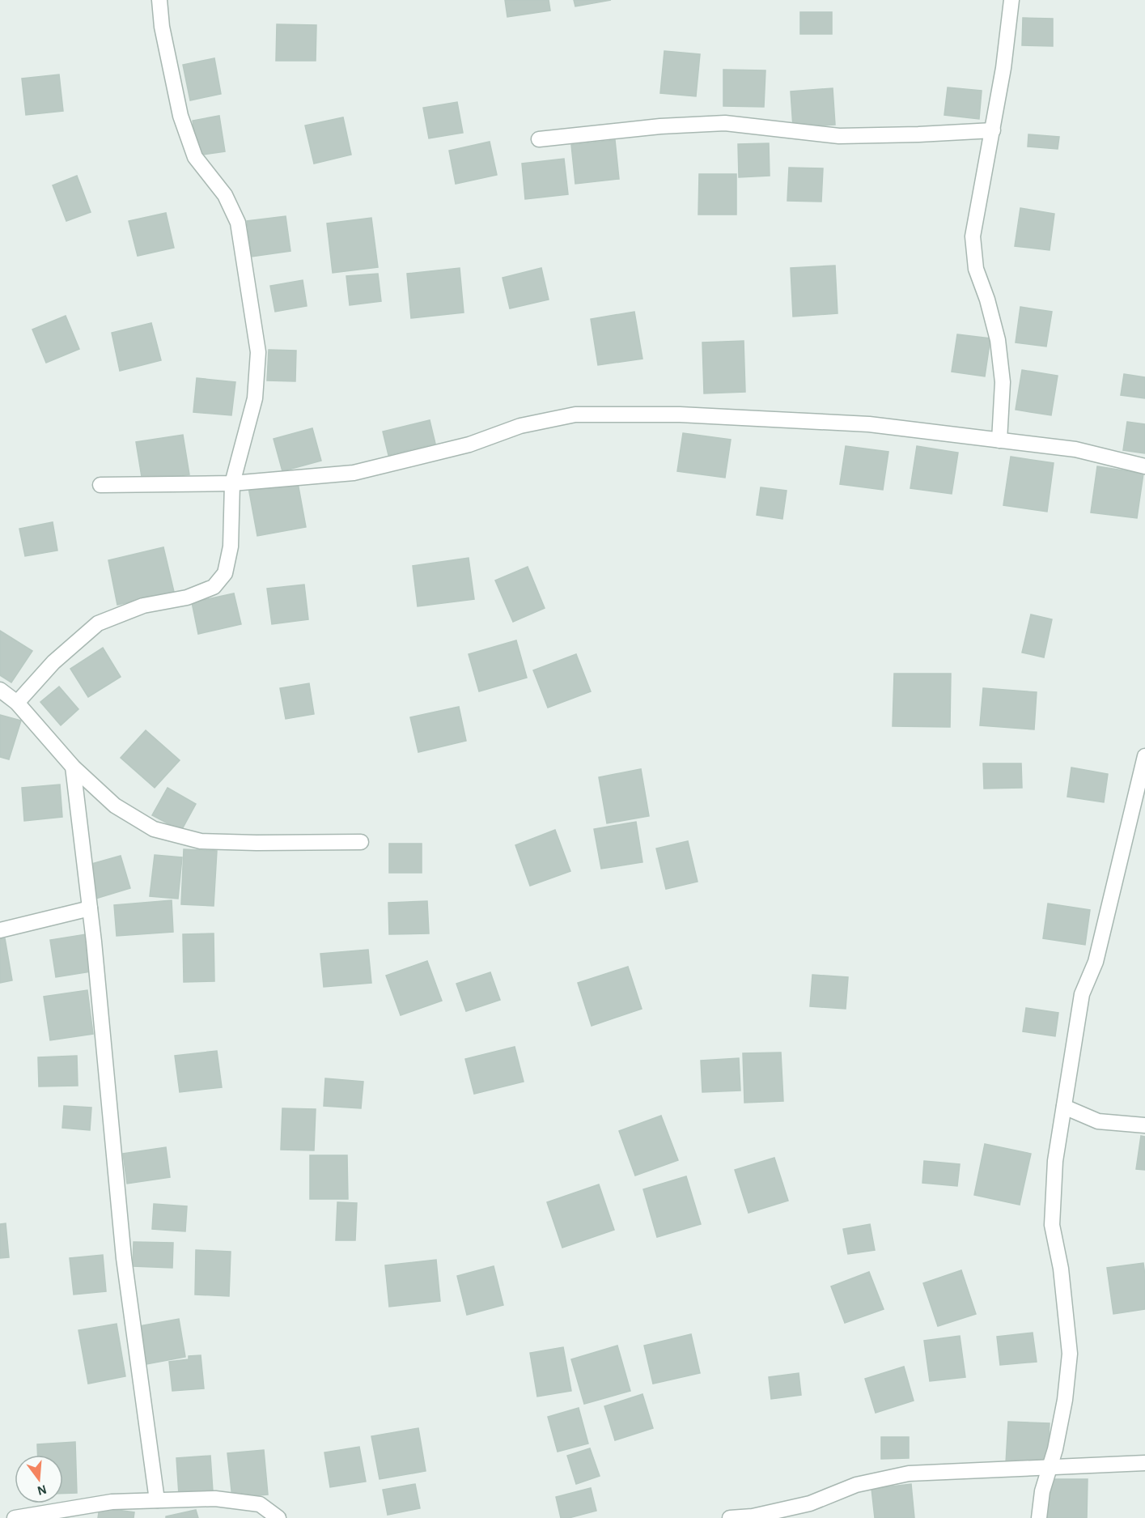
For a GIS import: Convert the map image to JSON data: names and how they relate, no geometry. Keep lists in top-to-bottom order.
{
  "north": "bottom"
}
